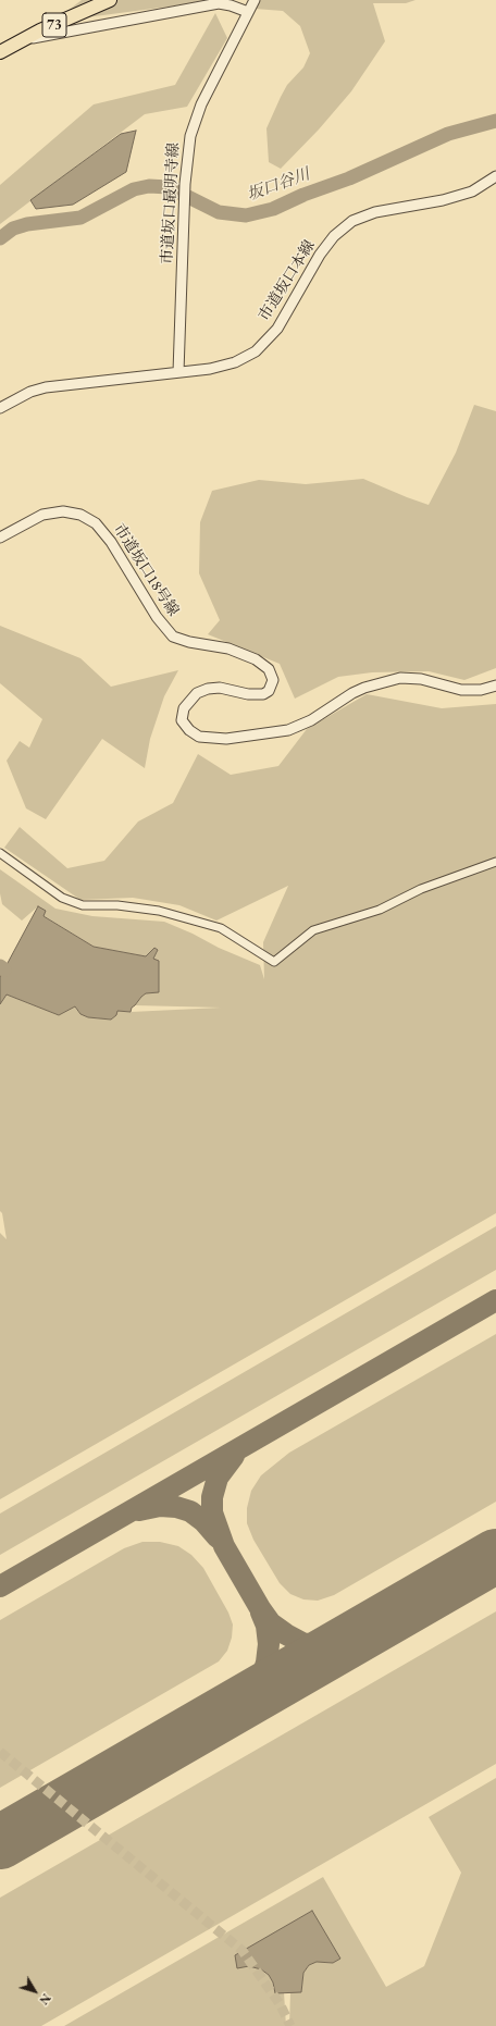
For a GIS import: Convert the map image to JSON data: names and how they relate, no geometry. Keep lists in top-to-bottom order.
{
  "streets": {
    "main road": ["73"],
    "street": ["市道坂口最明寺線", "市道坂口本線", "市道坂口18号線"]
  },
  "crossings": [
    ["市道坂口最明寺線", "市道坂口本線"]
  ],
  "water": ["坂口谷川"],
  "north": "bottom right"
}
